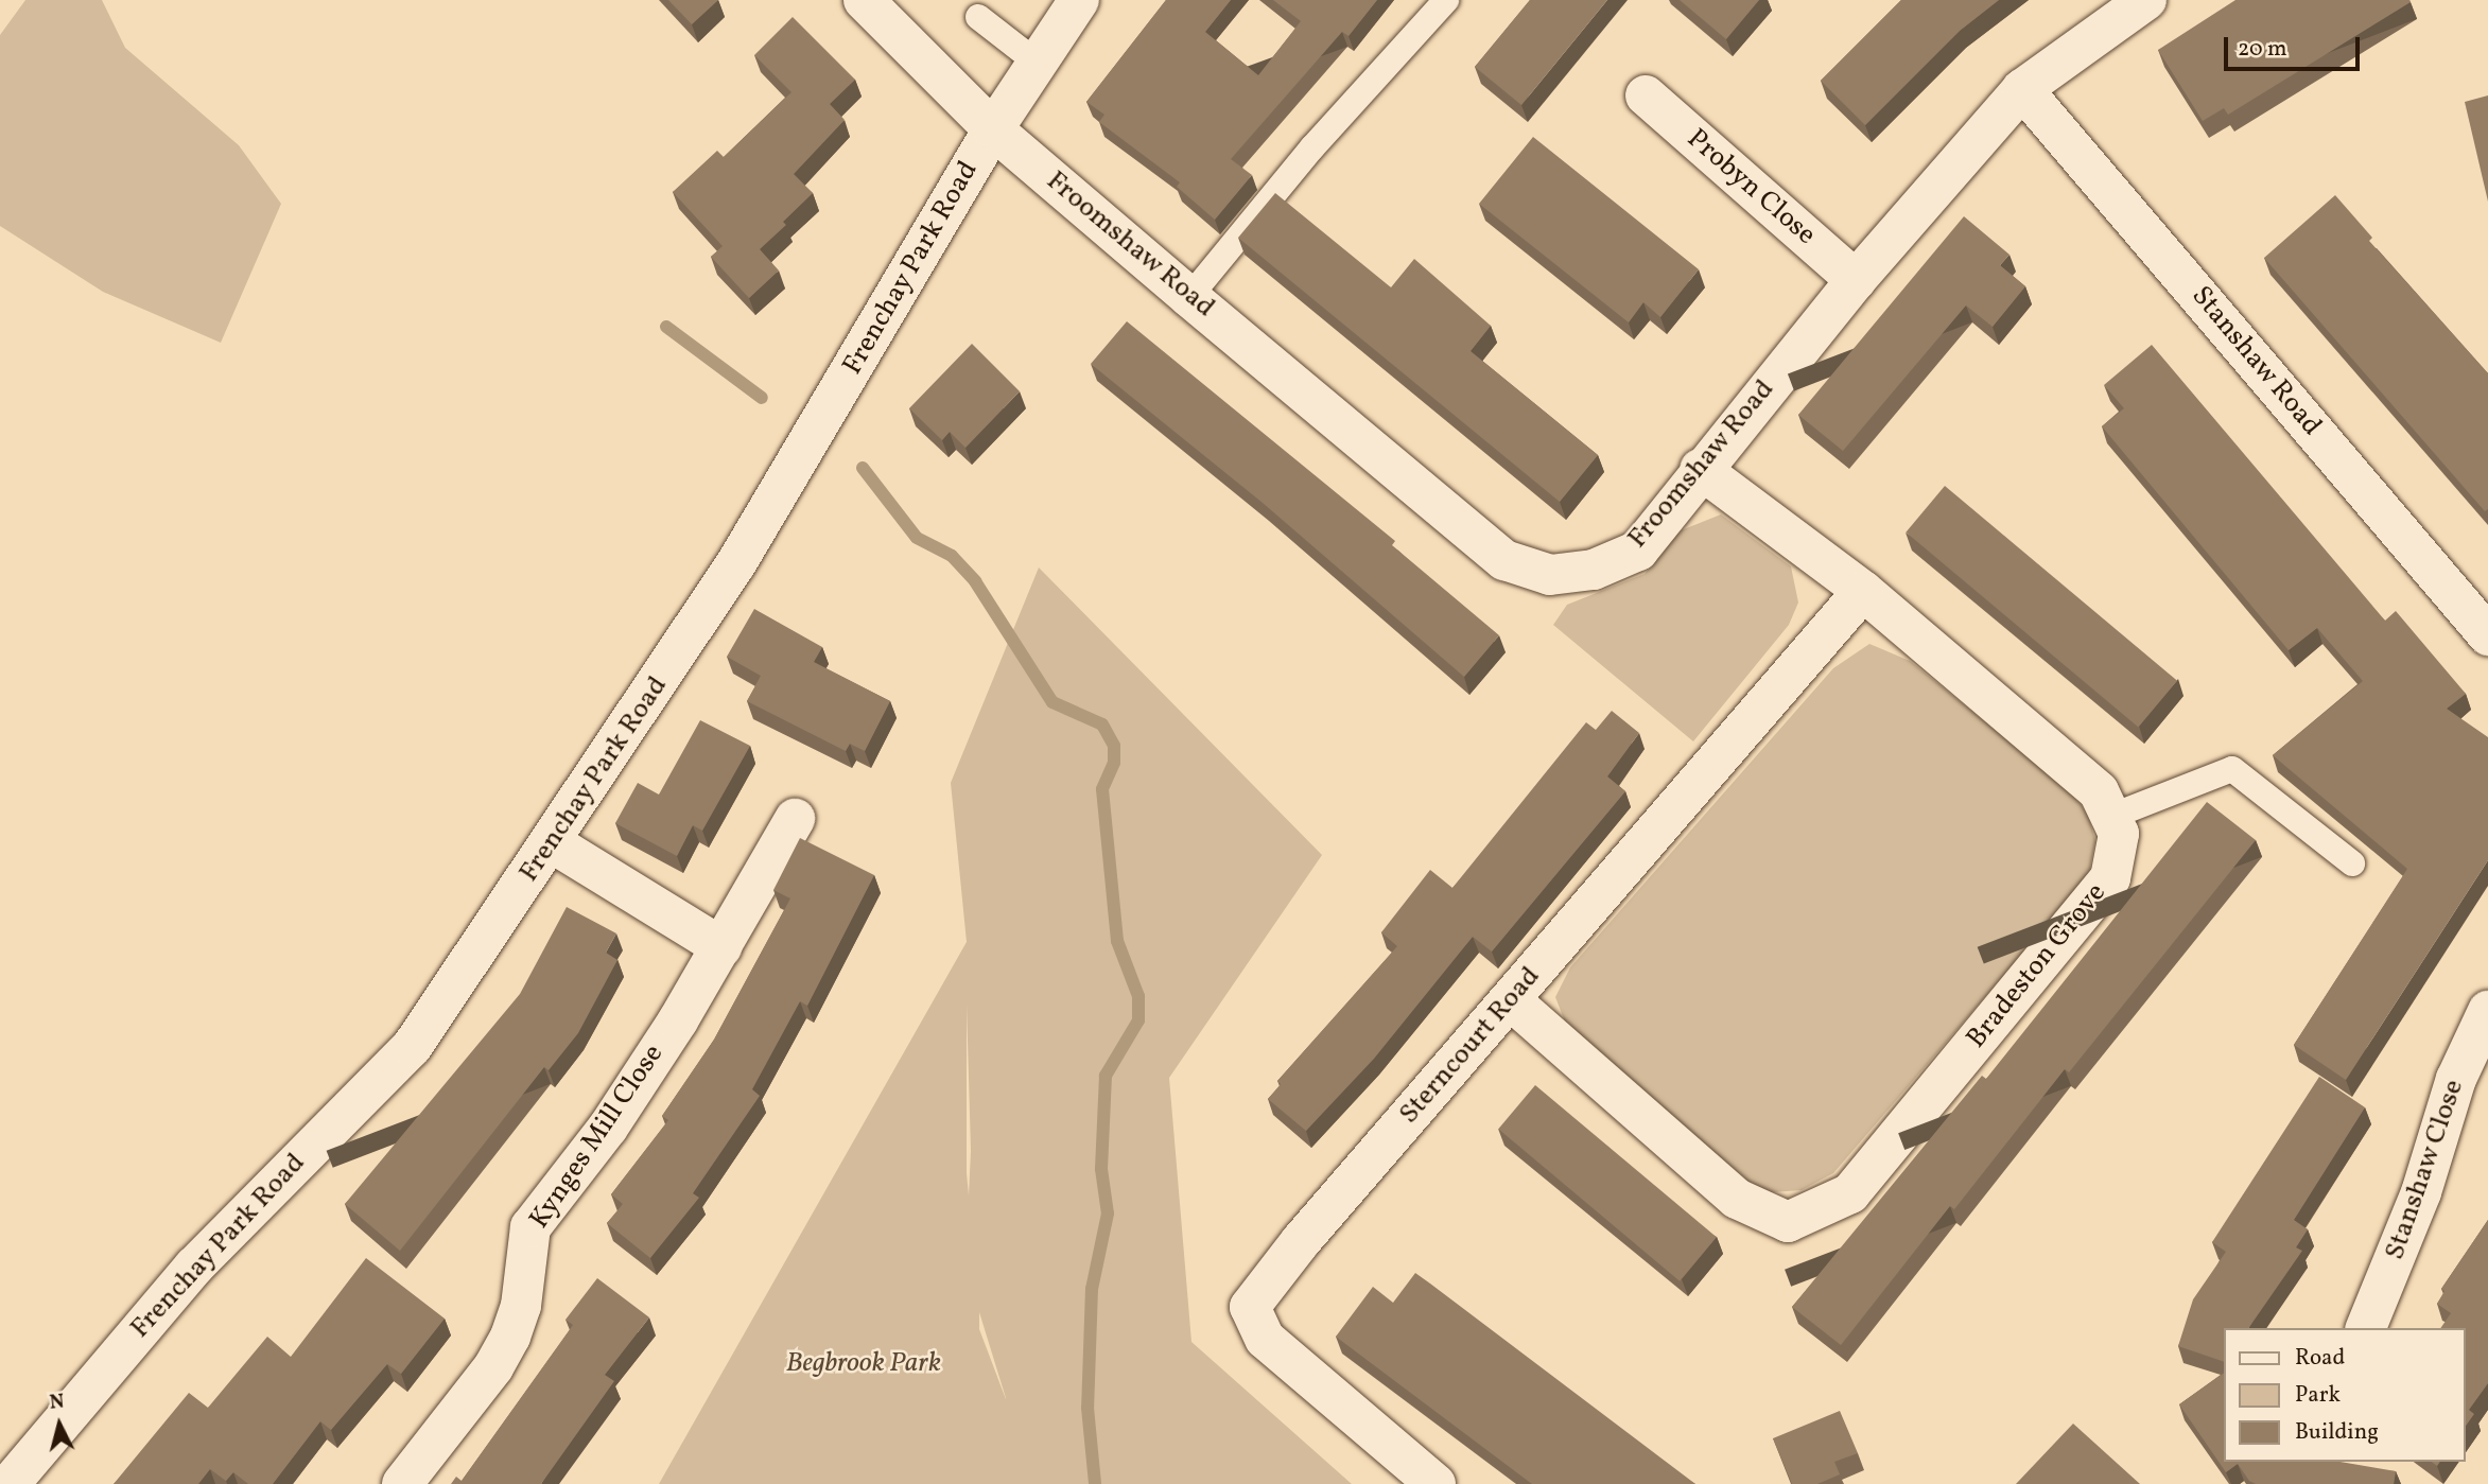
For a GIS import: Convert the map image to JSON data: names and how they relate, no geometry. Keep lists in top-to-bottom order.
{
  "streets": {
    "street": [
      "Probyn Close",
      "Froomshaw Road",
      "Frenchay Park Road",
      "Stanshaw Road",
      "Bradeston Grove",
      "Sterncourt Road",
      "Kynges Mill Close",
      "Stanshaw Close"
    ]
  },
  "crossings": [
    ["Probyn Close", "Froomshaw Road"],
    ["Froomshaw Road", "Frenchay Park Road"],
    ["Froomshaw Road", "Stanshaw Road"],
    ["Froomshaw Road", "Bradeston Grove"],
    ["Bradeston Grove", "Sterncourt Road"]
  ],
  "parks": ["Begbrook Park"],
  "legend": ["Road", "Park", "Building"],
  "scale_bar": "20 m",
  "north": "top"
}
